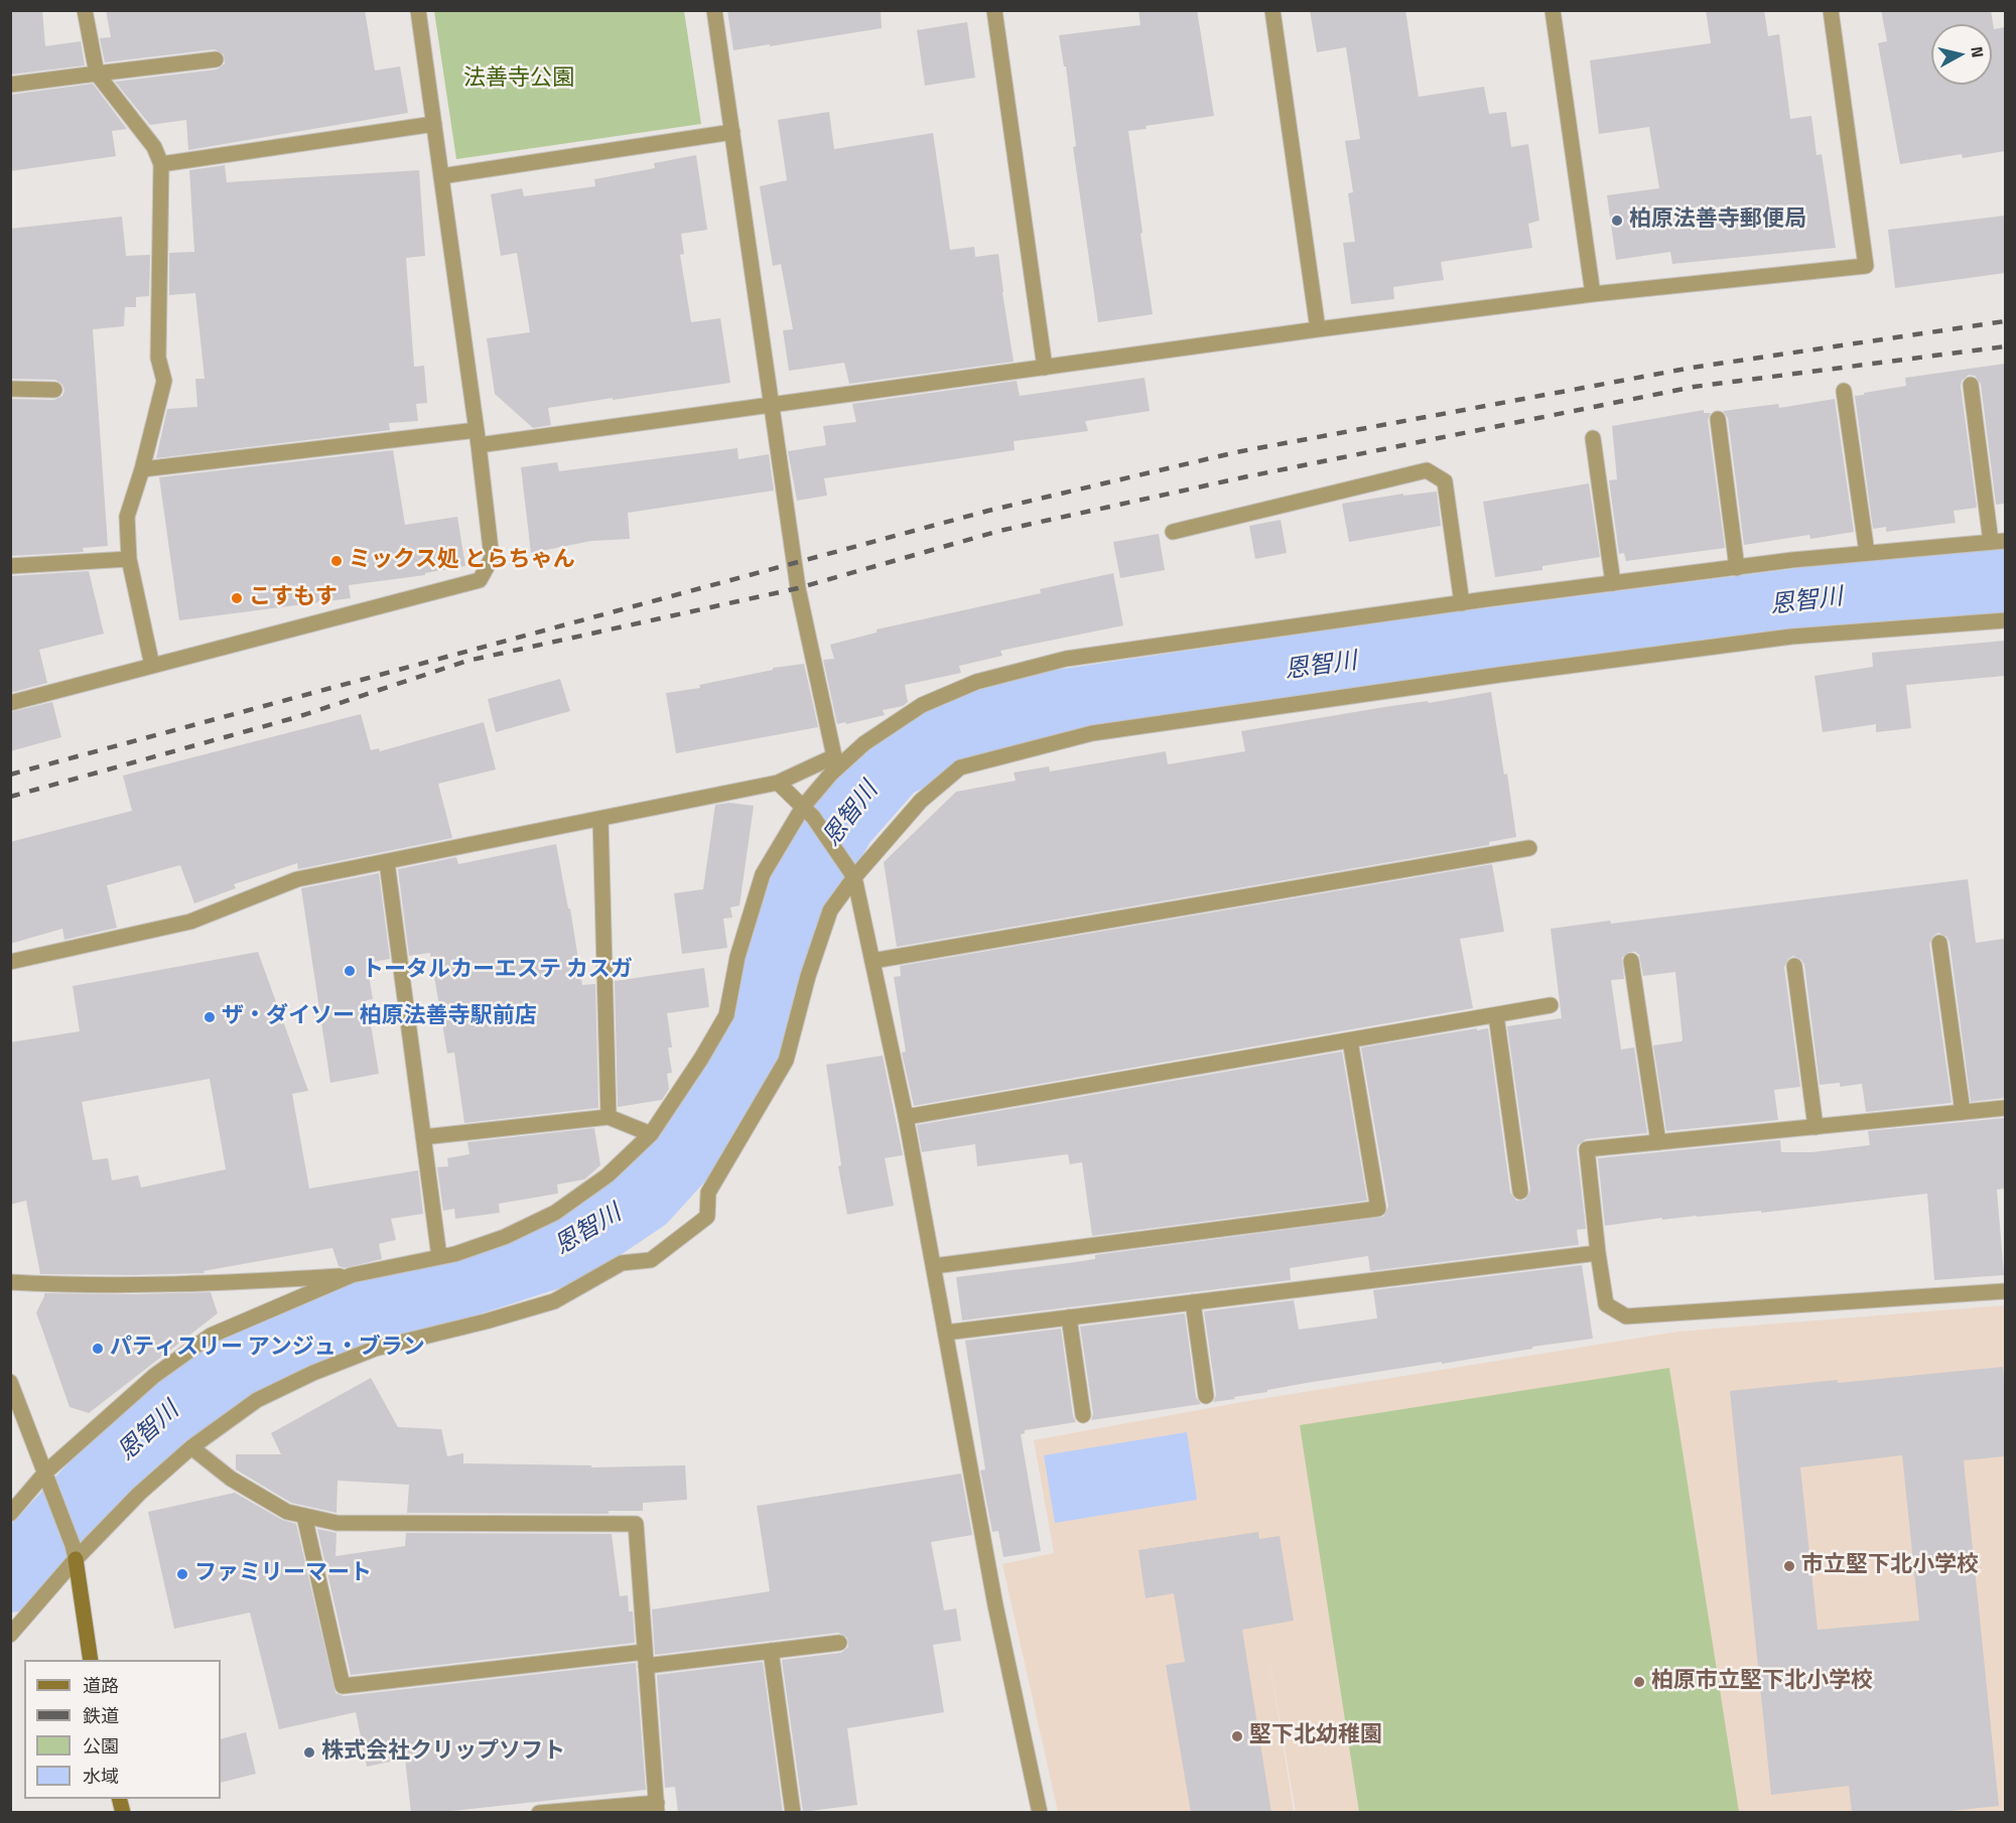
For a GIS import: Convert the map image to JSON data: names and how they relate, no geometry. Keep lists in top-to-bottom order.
{
  "water": ["恩智川"],
  "parks": ["法善寺公園"],
  "places": [
    "柏原法善寺郵便局",
    "ミックス処 とらちゃん",
    "こすもす",
    "トータルカーエステ カスガ",
    "ザ・ダイソー 柏原法善寺駅前店",
    "パティスリー アンジュ・ブラン",
    "市立堅下北小学校",
    "ファミリーマート",
    "柏原市立堅下北小学校",
    "堅下北幼稚園",
    "株式会社クリップソフト"
  ],
  "legend": [
    "道路",
    "鉄道",
    "公園",
    "水域"
  ],
  "north": "right"
}
